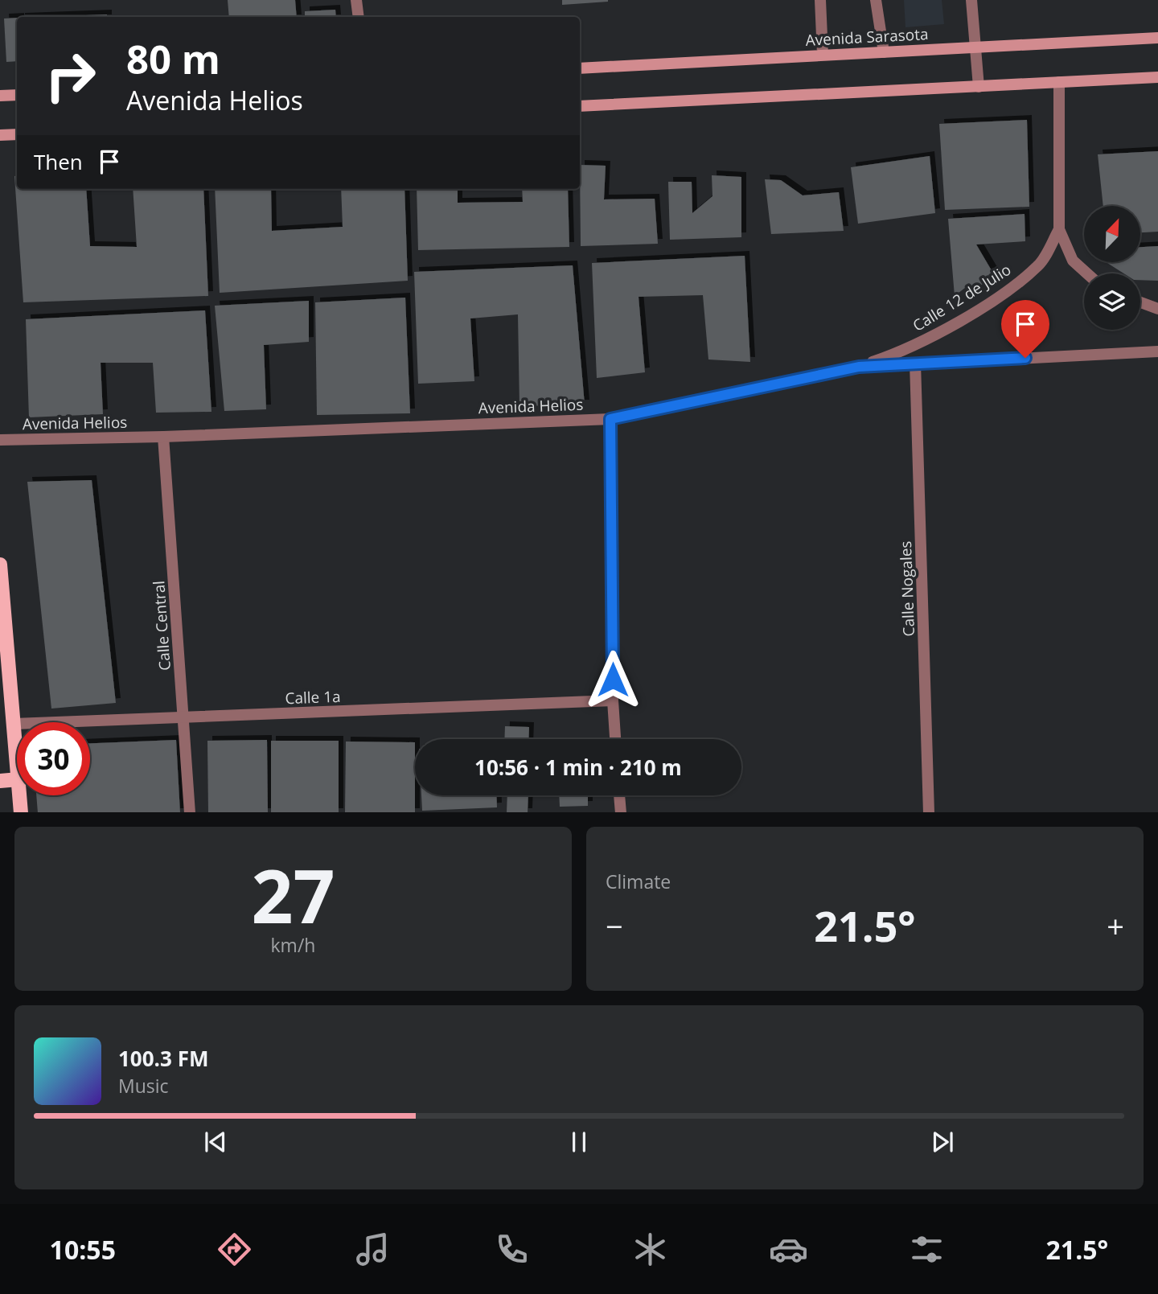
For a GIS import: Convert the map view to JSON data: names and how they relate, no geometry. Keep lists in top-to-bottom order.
{
  "streets": {
    "main road": ["Avenida Sarasota"],
    "street": [
      "Calle 12 de Julio",
      "Avenida Helios",
      "Calle Nogales",
      "Calle Central",
      "Calle 1a"
    ]
  },
  "crossings": [
    ["Calle 12 de Julio", "Avenida Helios"],
    ["Avenida Helios", "Calle Nogales"],
    ["Avenida Helios", "Calle Central"],
    ["Calle Central", "Calle 1a"]
  ],
  "north": "top right",
  "page": {
    "turn": ["80 m", "Avenida Helios"],
    "then": "Then",
    "limit": "30",
    "trip": "10:56 · 1 min · 210 m",
    "tile": [
      ["27", "km/h"],
      "Climate"
    ],
    "heat": ["−", "21.5°", "+"],
    "song": ["100.3 FM", "Music"],
    "tabs": ["10:55", "21.5°"]
  }
}
